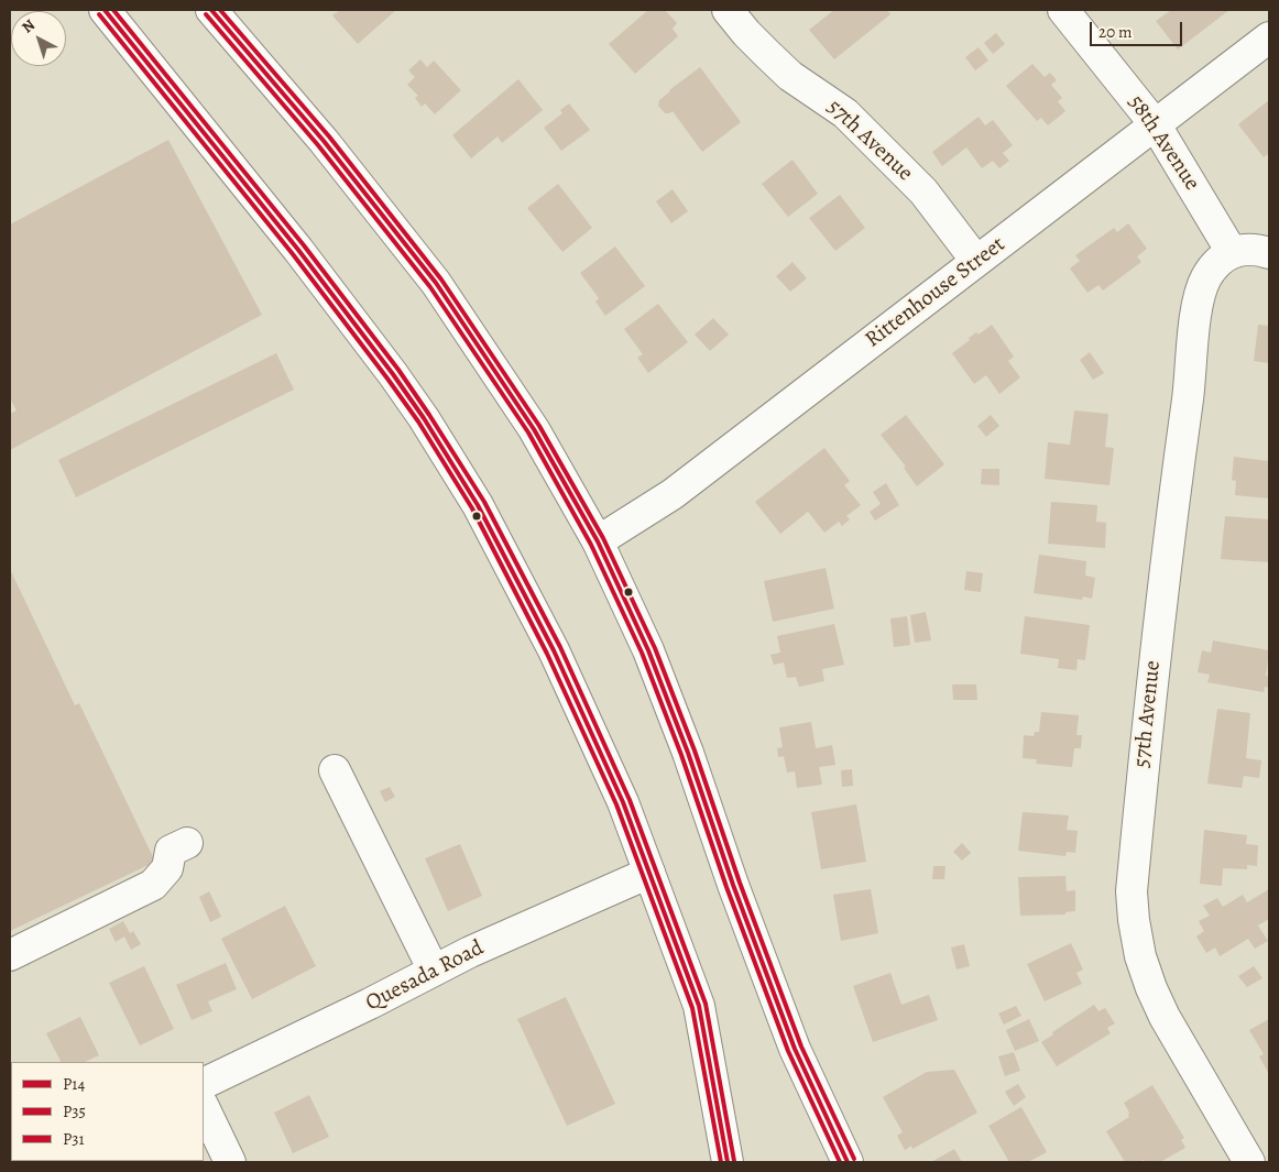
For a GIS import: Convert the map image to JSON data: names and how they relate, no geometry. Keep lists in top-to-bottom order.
{
  "streets": {
    "street": [
      "57th Avenue",
      "58th Avenue",
      "Rittenhouse Street",
      "Quesada Road"
    ]
  },
  "crossings": [
    ["57th Avenue", "58th Avenue"],
    ["57th Avenue", "Rittenhouse Street"],
    ["58th Avenue", "Rittenhouse Street"]
  ],
  "lines": ["transit line P14", "transit line P31", "transit line P35"],
  "legend": ["P14", "P35", "P31"],
  "scale_bar": "20 m",
  "north": "top left"
}
